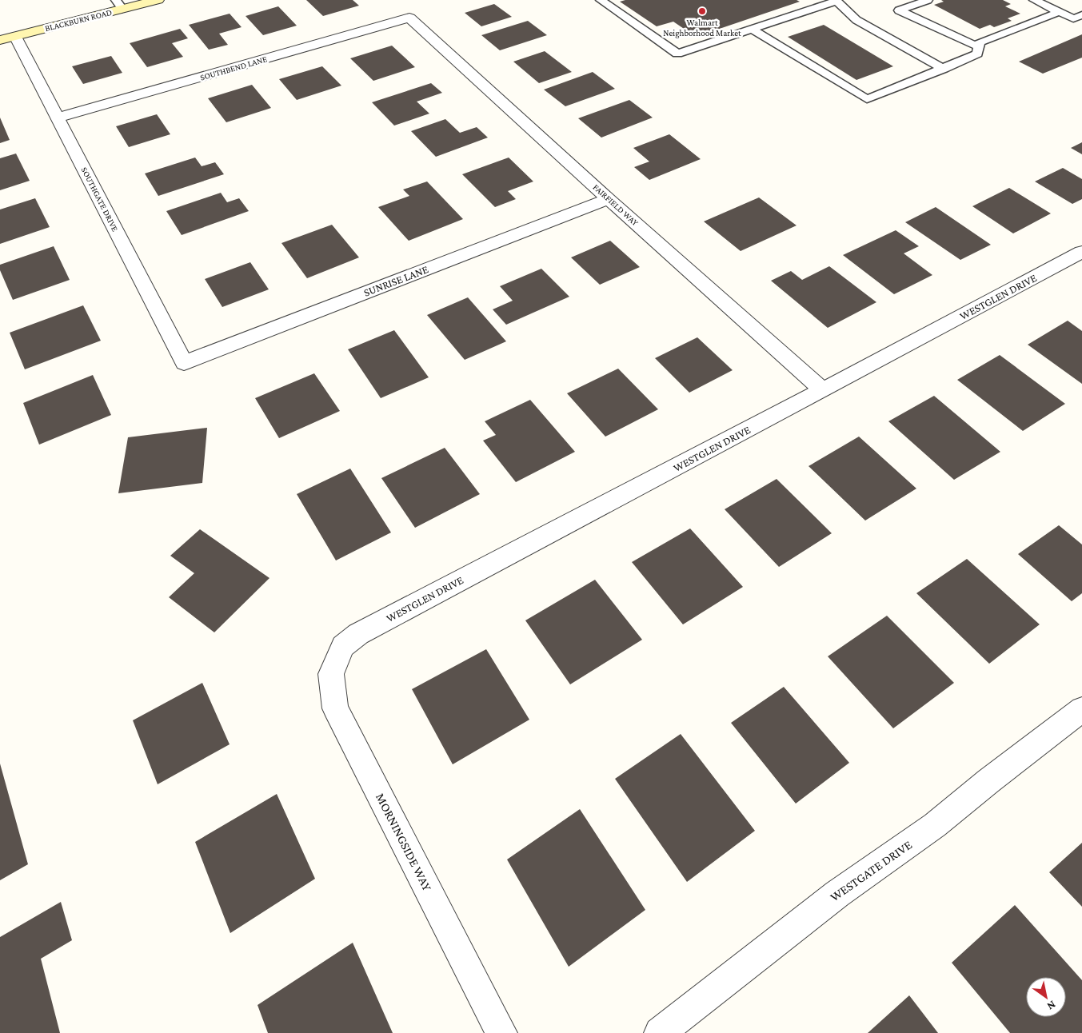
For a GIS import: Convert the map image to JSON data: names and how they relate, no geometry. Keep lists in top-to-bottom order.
{
  "streets": {
    "main road": ["BLACKBURN ROAD"],
    "street": [
      "SOUTHBEND LANE",
      "SOUTHGATE DRIVE",
      "FAIRFIELD WAY",
      "SUNRISE LANE",
      "WESTGLEN DRIVE",
      "MORNINGSIDE WAY",
      "WESTGATE DRIVE"
    ]
  },
  "crossings": [
    ["BLACKBURN ROAD", "SOUTHGATE DRIVE"],
    ["SOUTHBEND LANE", "SOUTHGATE DRIVE"],
    ["SOUTHBEND LANE", "FAIRFIELD WAY"],
    ["SOUTHGATE DRIVE", "SUNRISE LANE"],
    ["FAIRFIELD WAY", "SUNRISE LANE"],
    ["FAIRFIELD WAY", "WESTGLEN DRIVE"],
    ["WESTGLEN DRIVE", "MORNINGSIDE WAY"]
  ],
  "places": ["Walmart Neighborhood Market"],
  "north": "bottom right"
}
